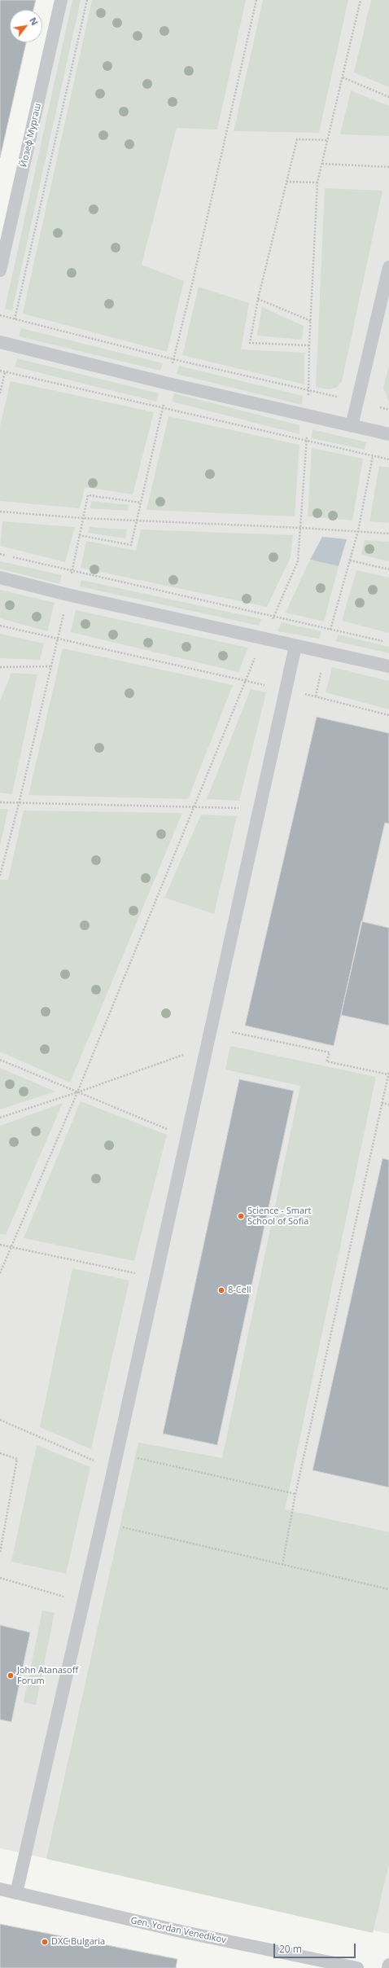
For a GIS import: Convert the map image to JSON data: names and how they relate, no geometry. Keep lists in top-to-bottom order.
{
  "streets": {
    "lane": ["Йозеф Мургаш", "Gen. Yordan Venedikov"]
  },
  "places": [
    "Science - Smart School of Sofia",
    "8-Cell",
    "John Atanasoff Forum",
    "DXC Bulgaria"
  ],
  "scale_bar": "20 m",
  "north": "top right"
}
